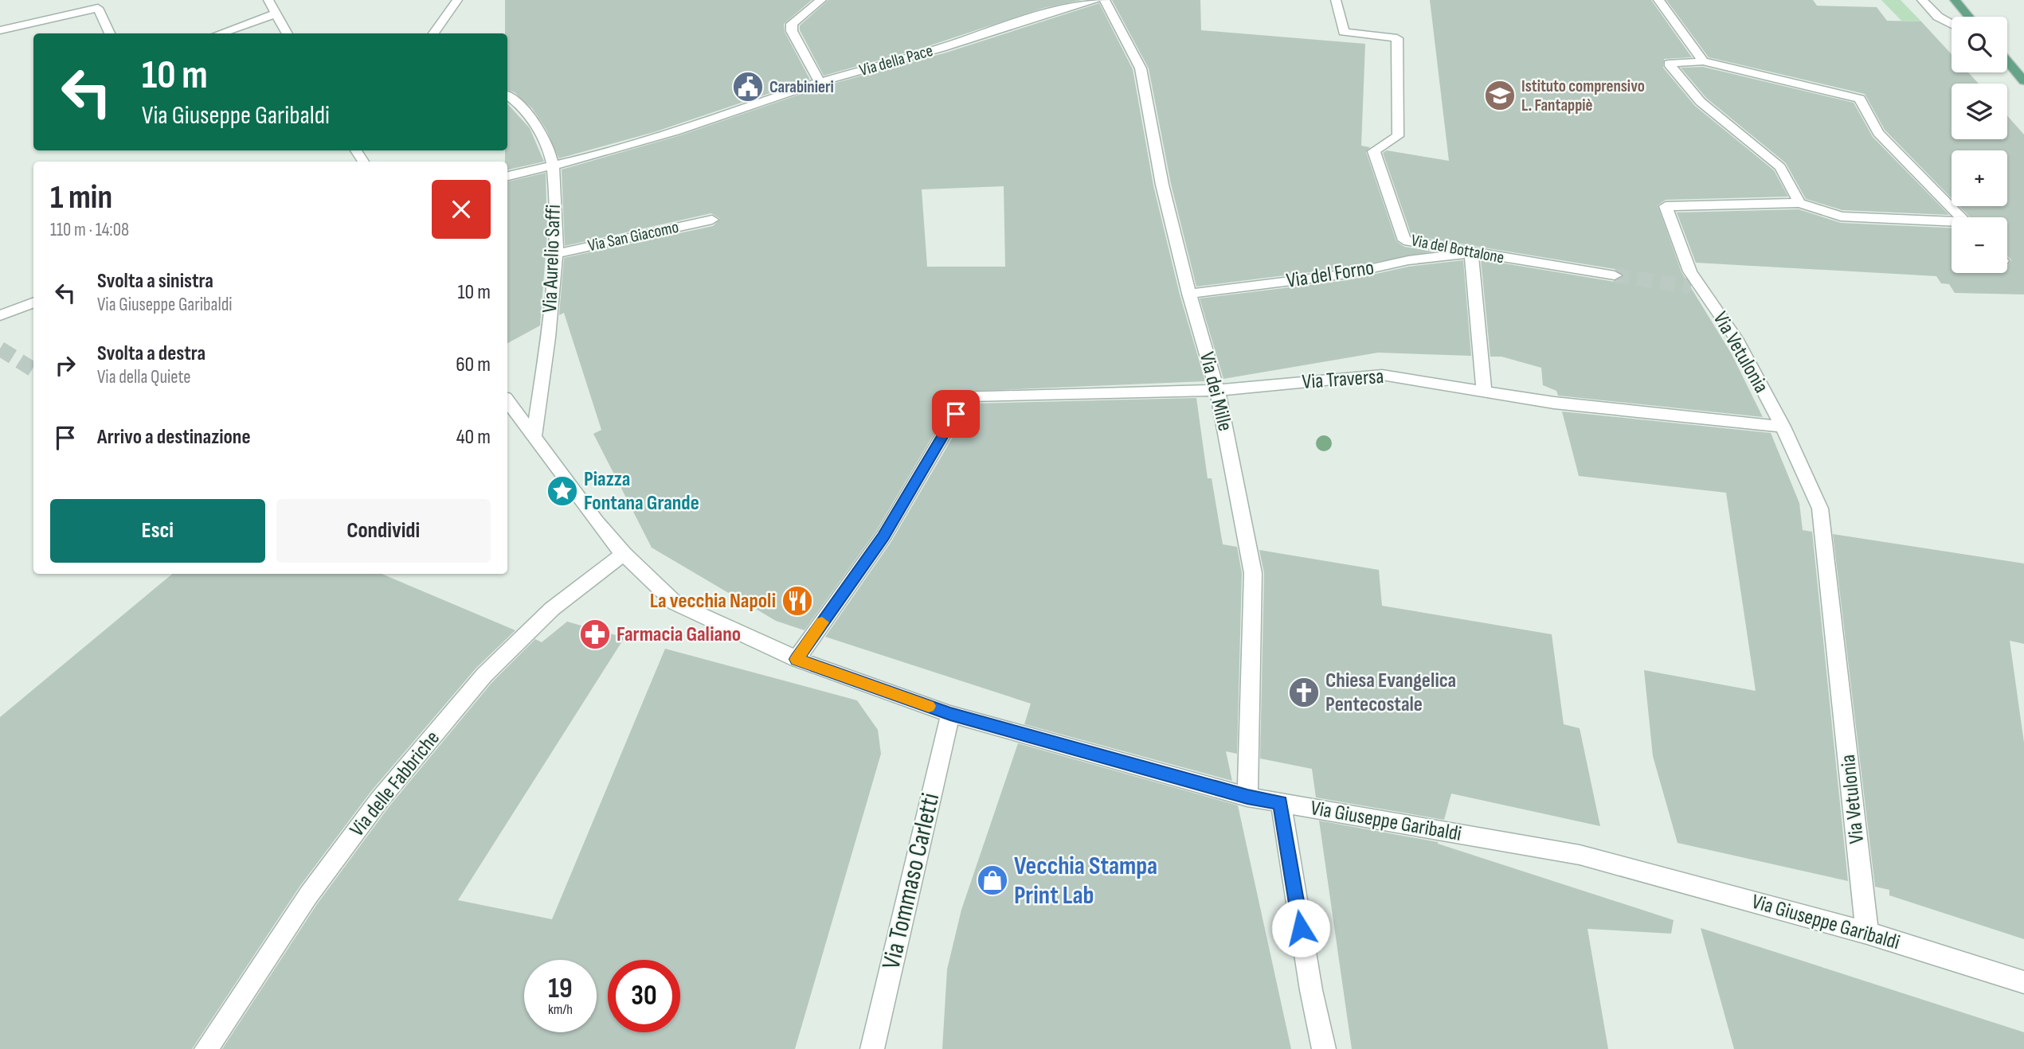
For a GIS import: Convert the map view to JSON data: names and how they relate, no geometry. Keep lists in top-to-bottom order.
{
  "streets": {
    "street": [
      "Via della Pace",
      "Via San Giacomo",
      "Via del Bottalone",
      "Via Aurelio Saffi",
      "Via del Forno",
      "Via Vetulonia",
      "Via Traversa",
      "Via dei Mille",
      "Via delle Fabbriche",
      "Via Giuseppe Garibaldi",
      "Via Tommaso Carletti"
    ]
  },
  "crossings": [
    ["Via della Pace", "Via Aurelio Saffi"],
    ["Via San Giacomo", "Via Aurelio Saffi"],
    ["Via del Bottalone", "Via del Forno"],
    ["Via Aurelio Saffi", "Via Giuseppe Garibaldi"],
    ["Via del Forno", "Via dei Mille"],
    ["Via Vetulonia", "Via Traversa"],
    ["Via Vetulonia", "Via Giuseppe Garibaldi"],
    ["Via Traversa", "Via dei Mille"],
    ["Via Traversa", "Via Giuseppe Garibaldi"],
    ["Via dei Mille", "Via Giuseppe Garibaldi"],
    ["Via delle Fabbriche", "Via Giuseppe Garibaldi"],
    ["Via Giuseppe Garibaldi", "Via Tommaso Carletti"]
  ],
  "places": {
    "public building": ["Carabinieri"],
    "school or university": ["Istituto comprensivo L. Fantappiè"],
    "place": ["Piazza Fontana Grande"],
    "restaurant": ["La vecchia Napoli"],
    "pharmacy": ["Farmacia Galiano"],
    "church": ["Chiesa Evangelica Pentecostale"],
    "shop": ["Vecchia Stampa Print Lab"]
  },
  "page": {
    "map_buttons": ["+", "−"],
    "turn": ["10 m", "Via Giuseppe Garibaldi"],
    "heading": ["1 min", "110 m · 14:08"],
    "list": [
      {
        "name": "Svolta a sinistra",
        "note": "Via Giuseppe Garibaldi",
        "value": "10 m"
      },
      {
        "name": "Svolta a destra",
        "note": "Via della Quiete",
        "value": "60 m"
      },
      {
        "name": "Arrivo a destinazione",
        "value": "40 m"
      }
    ],
    "buttons": ["Esci", "Condividi"],
    "speed": "19 km/h",
    "limit": "30"
  }
}
